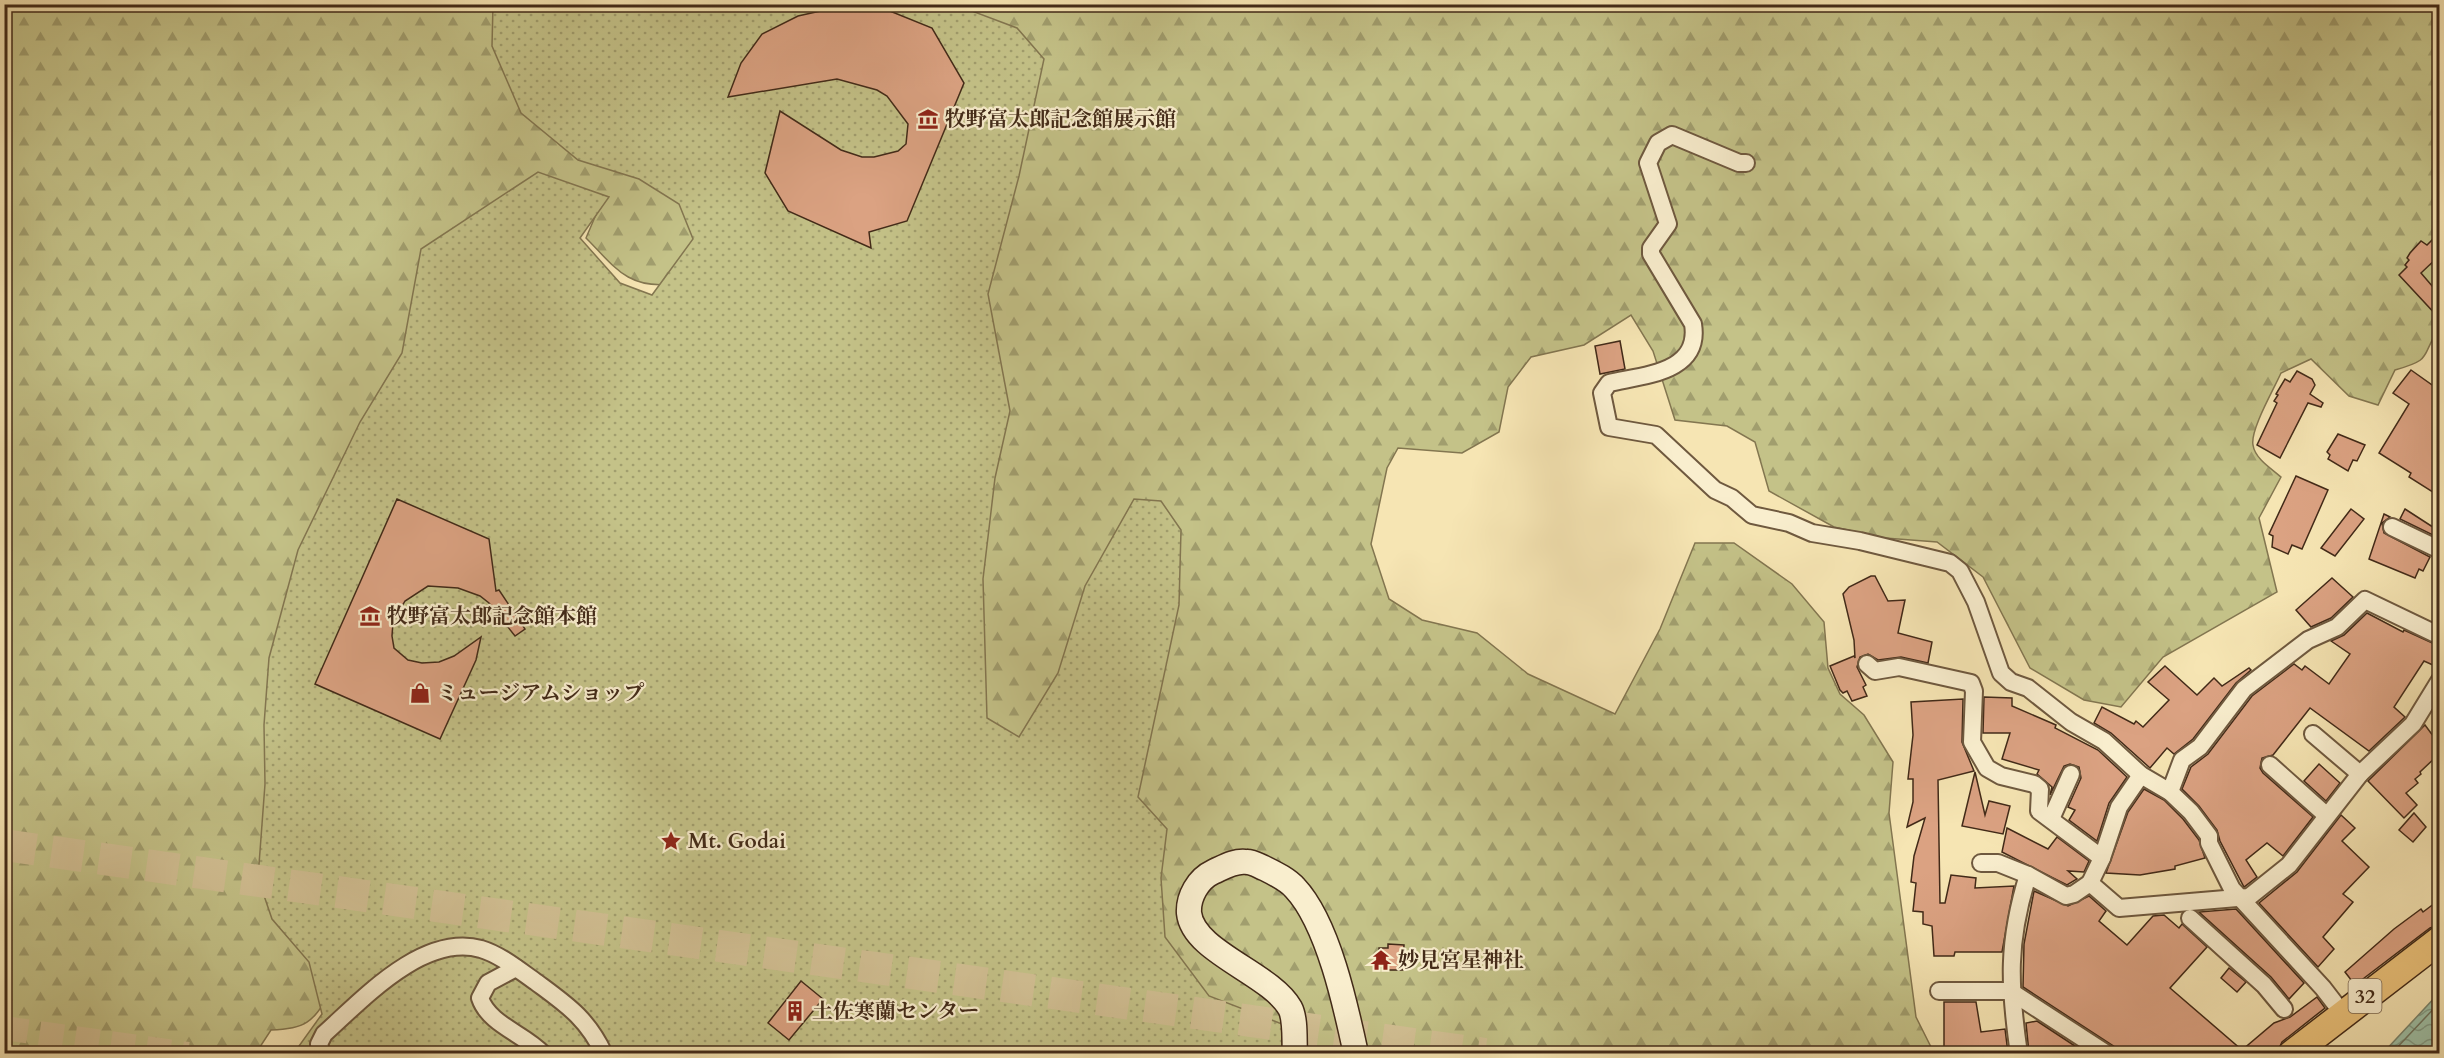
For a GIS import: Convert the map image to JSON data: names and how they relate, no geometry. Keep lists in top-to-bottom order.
{
  "streets": {
    "main road": ["32"]
  },
  "places": {
    "museum": ["牧野富太郎記念館展示館", "牧野富太郎記念館本館"],
    "shop": ["ミュージアムショップ"],
    "place": ["Mt. Godai"],
    "temple": ["妙見宮星神社"],
    "building": ["土佐寒蘭センター"]
  }
}
